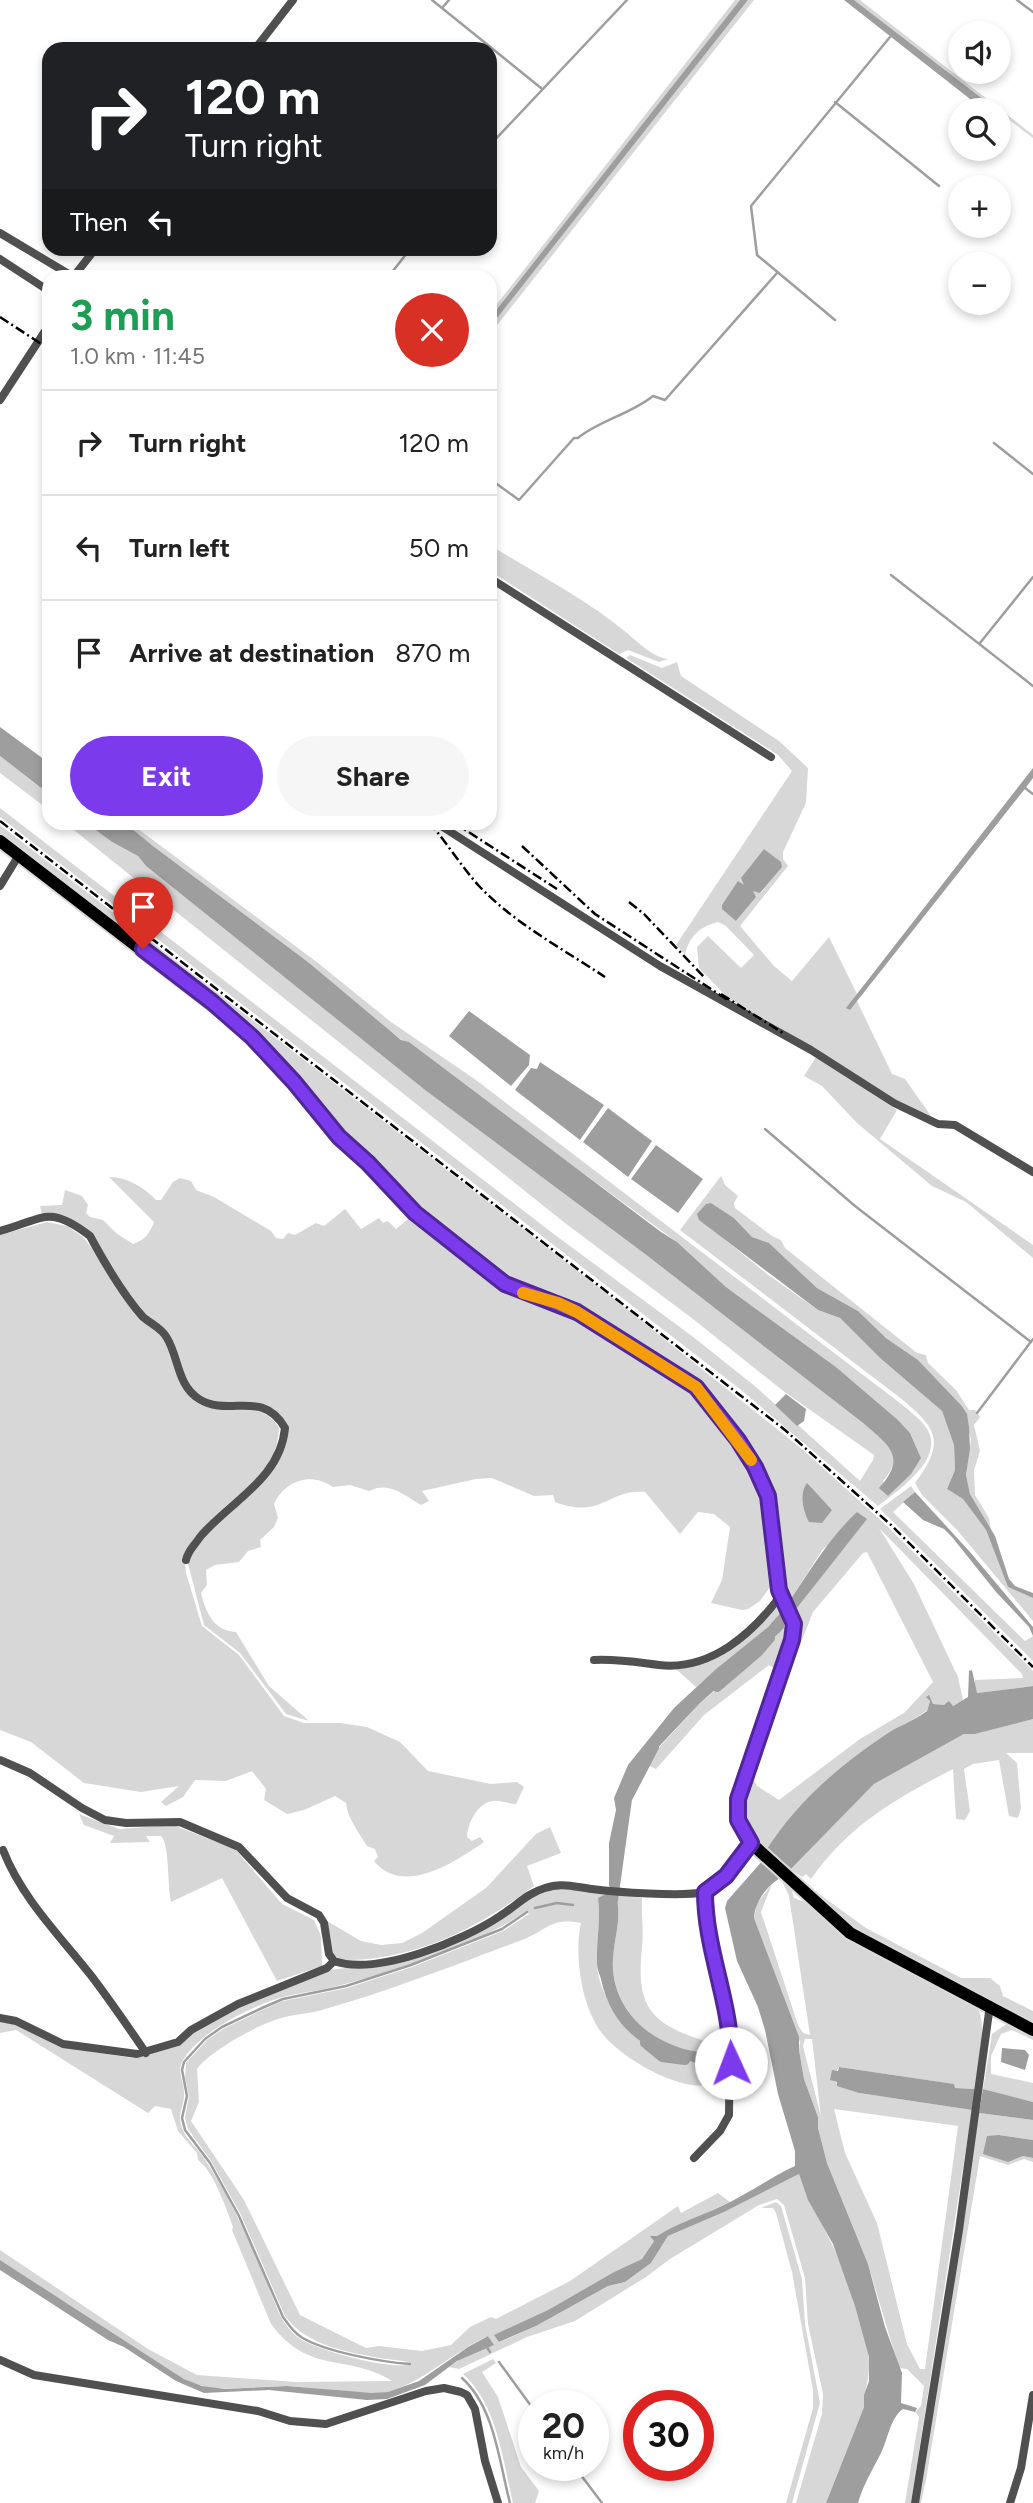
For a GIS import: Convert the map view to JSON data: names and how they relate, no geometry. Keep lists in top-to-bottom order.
{
  "page": {
    "map_buttons": ["+", "−"],
    "turn": ["120 m", "Turn right"],
    "then": "Then",
    "heading": ["3 min", "1.0 km · 11:45"],
    "list": [
      {
        "name": "Turn right",
        "value": "120 m"
      },
      {
        "name": "Turn left",
        "value": "50 m"
      },
      {
        "name": "Arrive at destination",
        "value": "870 m"
      }
    ],
    "buttons": ["Exit", "Share"],
    "speed": "20 km/h",
    "limit": "30"
  }
}
